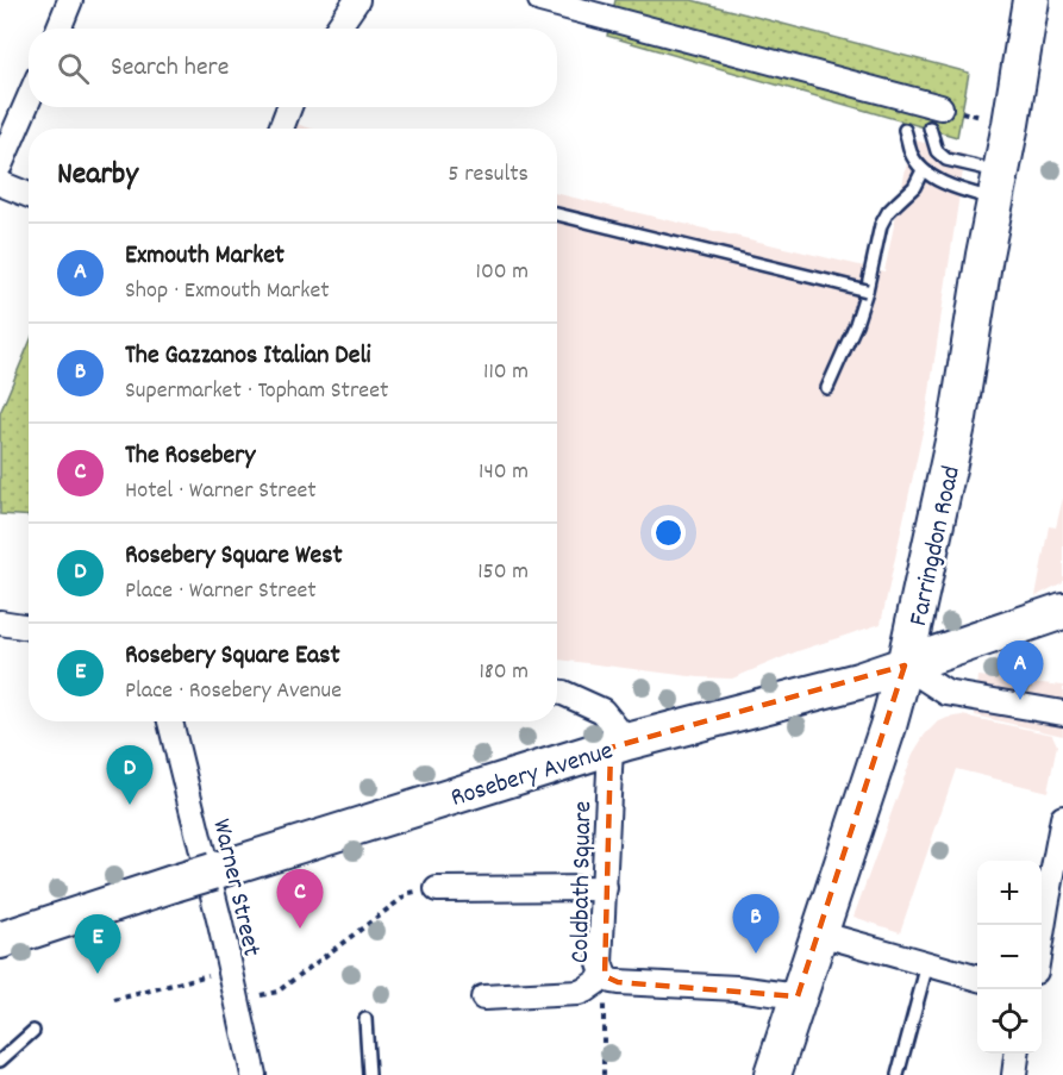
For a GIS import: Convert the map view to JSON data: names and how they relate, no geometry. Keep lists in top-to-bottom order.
{
  "streets": {
    "main road": ["Farringdon Road", "Rosebery Avenue"],
    "street": ["Coldbath Square", "Warner Street"]
  },
  "crossings": [
    ["Farringdon Road", "Rosebery Avenue"],
    ["Rosebery Avenue", "Coldbath Square"]
  ],
  "page": {
    "search": "Search here",
    "heading": ["Nearby", "5 results"],
    "list": [
      {
        "mark": "A",
        "name": "Exmouth Market",
        "note": "Shop · Exmouth Market",
        "value": "100 m"
      },
      {
        "mark": "B",
        "name": "The Gazzanos Italian Deli",
        "note": "Supermarket · Topham Street",
        "value": "110 m"
      },
      {
        "mark": "C",
        "name": "The Rosebery",
        "note": "Hotel · Warner Street",
        "value": "140 m"
      },
      {
        "mark": "D",
        "name": "Rosebery Square West",
        "note": "Place · Warner Street",
        "value": "150 m"
      },
      {
        "mark": "E",
        "name": "Rosebery Square East",
        "note": "Place · Rosebery Avenue",
        "value": "180 m"
      }
    ],
    "pins": [
      "A",
      "D",
      "C",
      "B",
      "E"
    ],
    "map_buttons": ["+", "−"]
  }
}
